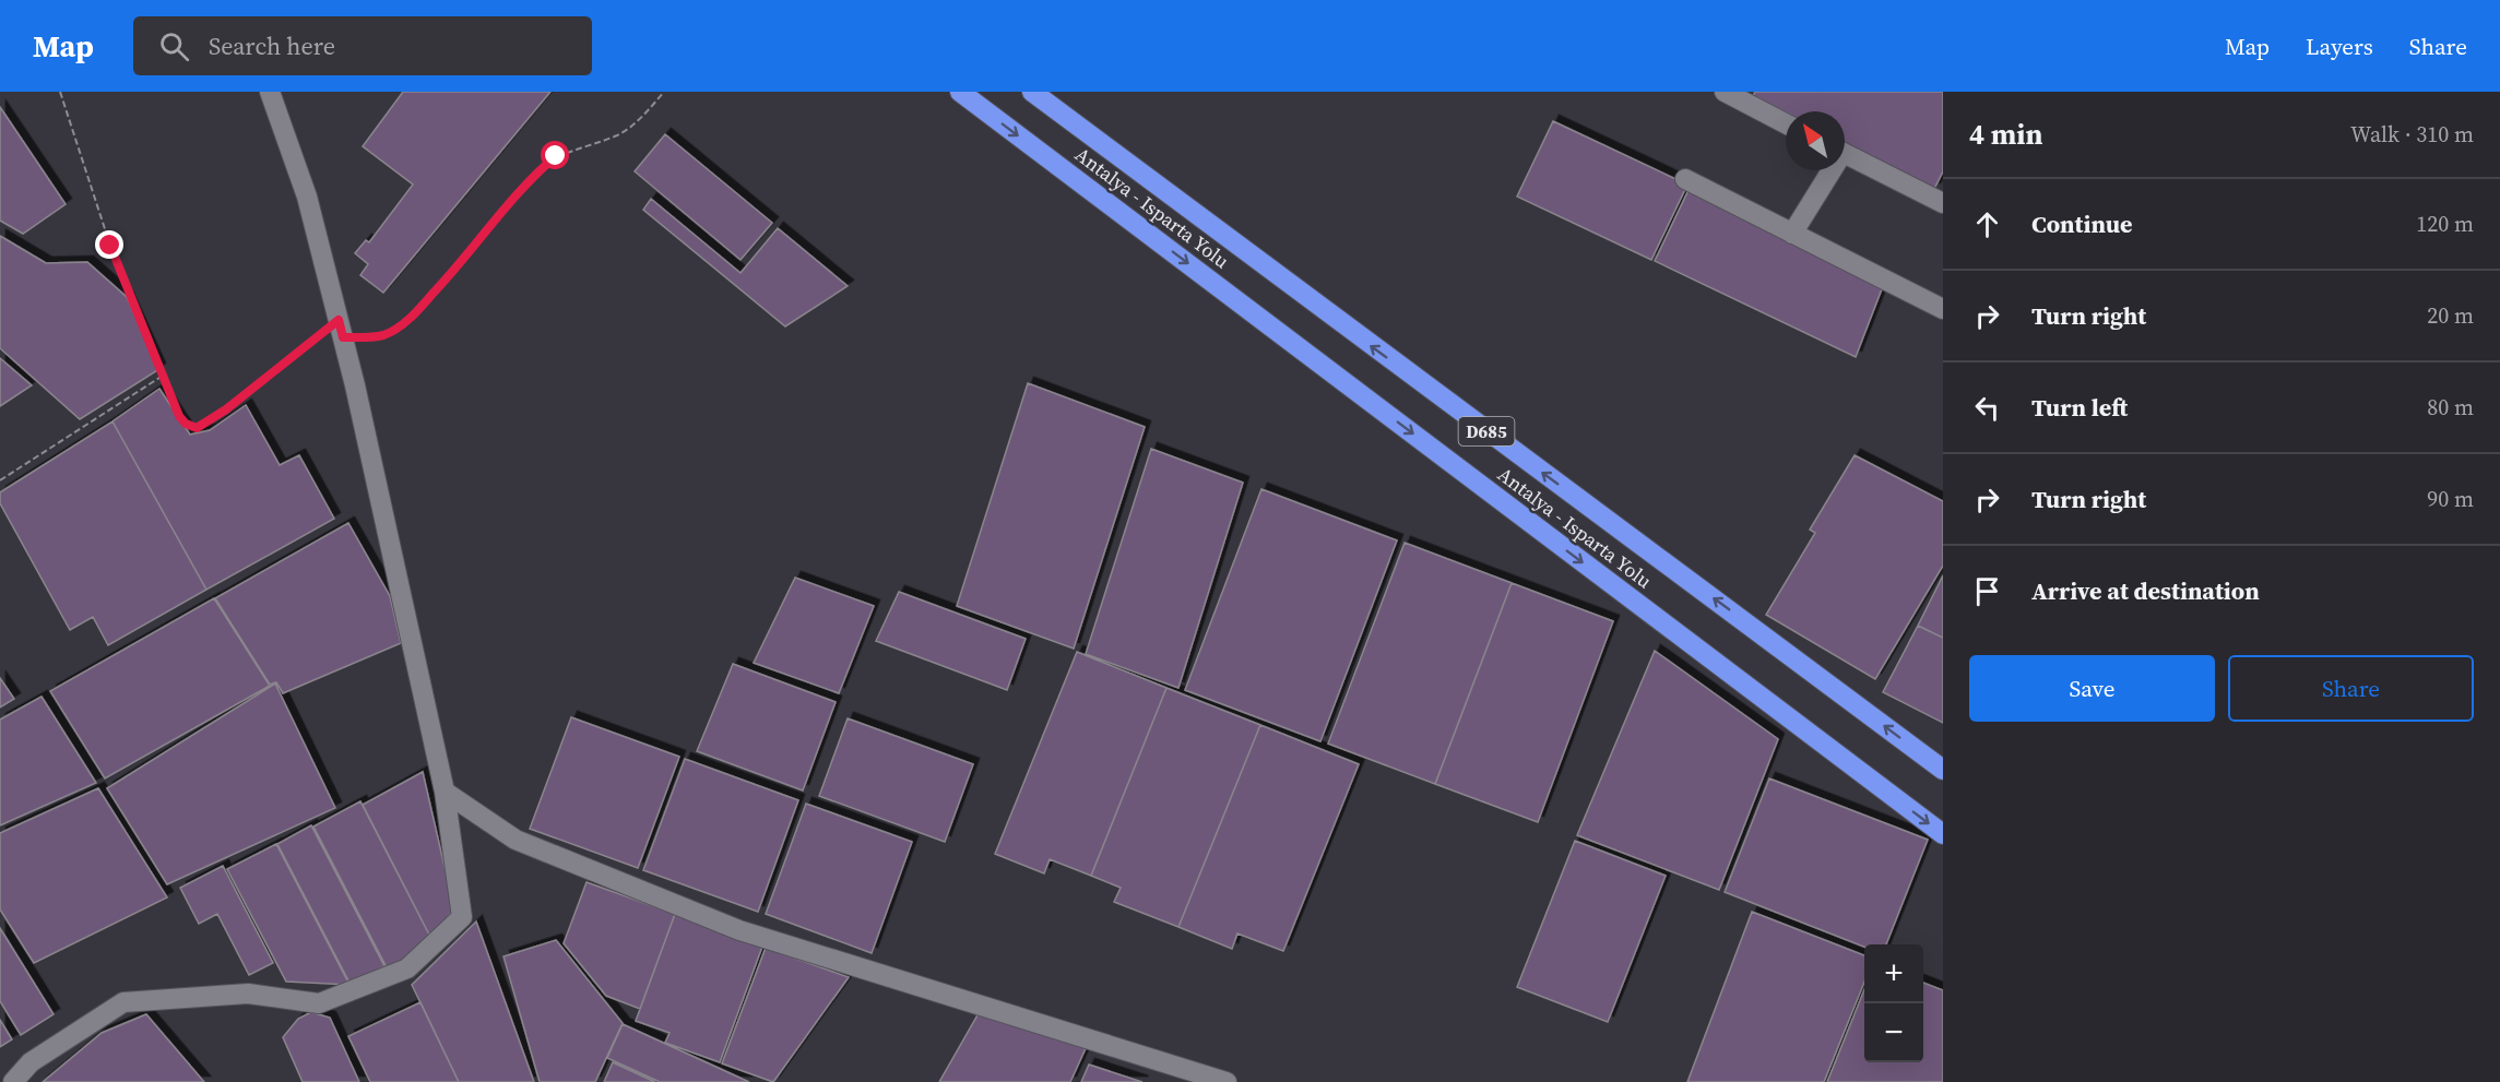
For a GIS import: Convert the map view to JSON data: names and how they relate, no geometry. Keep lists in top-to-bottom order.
{
  "streets": {
    "highway": ["Antalya - Isparta Yolu", "D685"]
  },
  "north": "top left",
  "page": {
    "header": "Map",
    "search": "Search here",
    "nav": ["Map", "Layers", "Share"],
    "heading": ["4 min", "Walk · 310 m"],
    "list": [
      ["Continue", "120 m"],
      ["Turn right", "20 m"],
      ["Turn left", "80 m"],
      ["Turn right", "90 m"],
      "Arrive at destination"
    ],
    "buttons": ["Save", "Share"],
    "map_buttons": ["+", "−"]
  }
}
